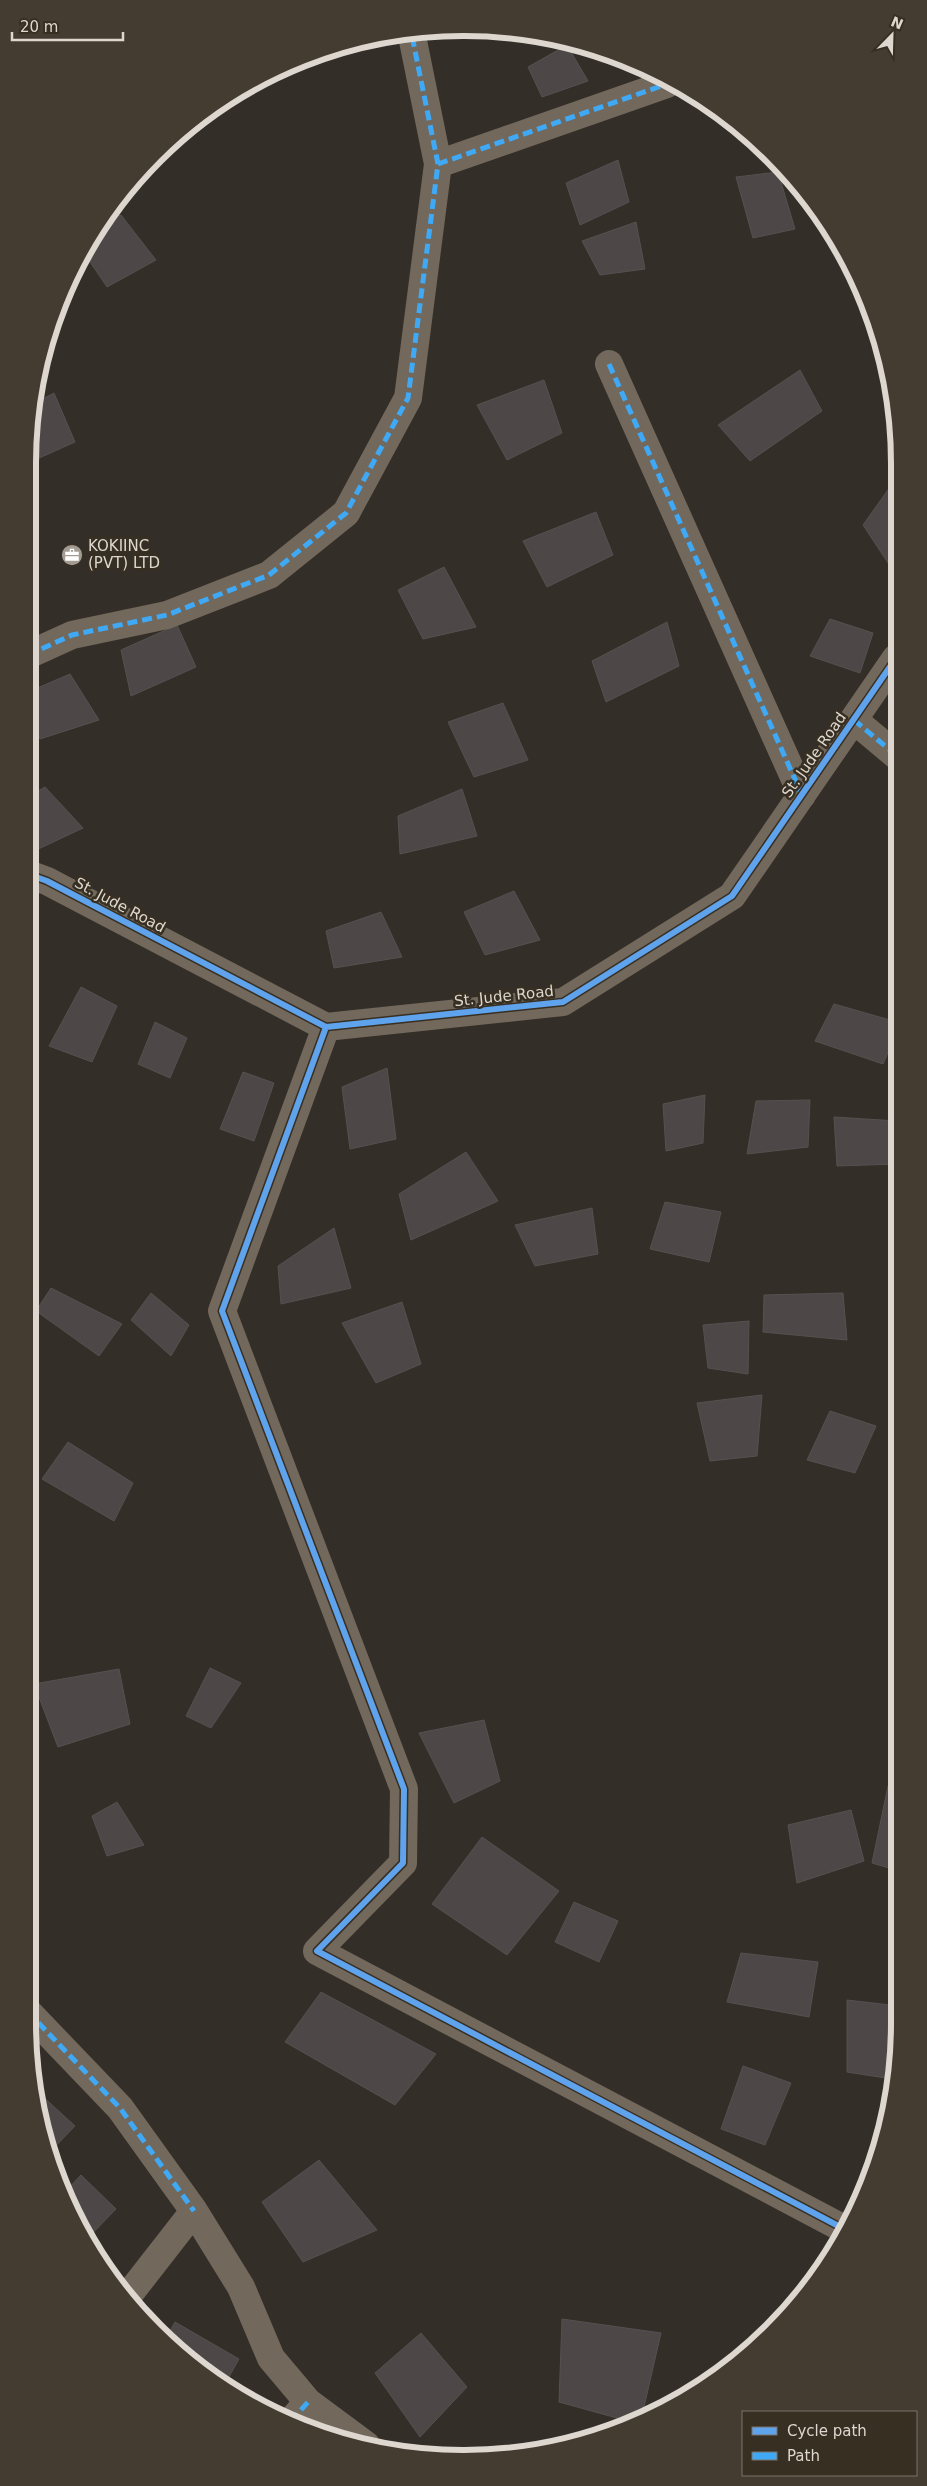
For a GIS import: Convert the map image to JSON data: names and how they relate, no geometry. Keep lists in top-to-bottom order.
{
  "streets": {
    "street": ["St. Jude Road"]
  },
  "places": {
    "office": ["KOKIINC (PVT) LTD"]
  },
  "legend": ["Cycle path", "Path"],
  "scale_bar": "20 m",
  "north": "top right"
}
